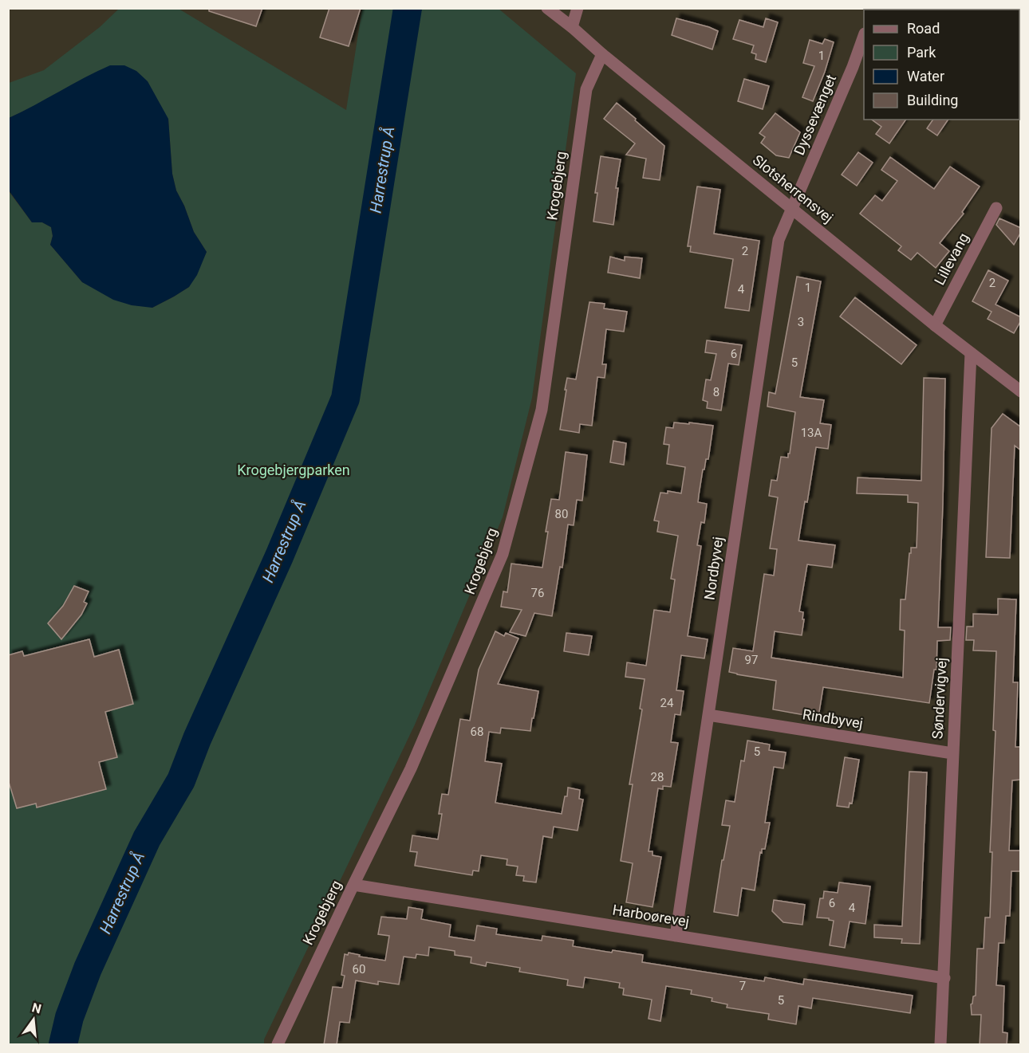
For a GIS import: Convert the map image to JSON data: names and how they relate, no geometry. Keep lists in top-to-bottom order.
{
  "streets": {
    "street": [
      "Dyssevænget",
      "Krogebjerg",
      "Slotsherrensvej",
      "Lillevang",
      "Nordbyvej",
      "Søndervigvej",
      "Rindbyvej",
      "Harboørevej"
    ]
  },
  "crossings": [
    ["Dyssevænget", "Slotsherrensvej"],
    ["Dyssevænget", "Nordbyvej"],
    ["Krogebjerg", "Slotsherrensvej"],
    ["Krogebjerg", "Harboørevej"],
    ["Slotsherrensvej", "Lillevang"],
    ["Slotsherrensvej", "Nordbyvej"],
    ["Slotsherrensvej", "Søndervigvej"],
    ["Nordbyvej", "Rindbyvej"],
    ["Nordbyvej", "Harboørevej"],
    ["Søndervigvej", "Rindbyvej"],
    ["Søndervigvej", "Harboørevej"]
  ],
  "water": ["Harrestrup Å"],
  "parks": ["Krogebjergparken"],
  "house_numbers": [
    "1",
    "2",
    "2",
    "1",
    "4",
    "3",
    "6",
    "5",
    "8",
    "13A",
    "80",
    "76",
    "97",
    "24",
    "68",
    "5",
    "28",
    "6",
    "4",
    "60",
    "7",
    "5"
  ],
  "legend": [
    "Road",
    "Park",
    "Water",
    "Building"
  ],
  "north": "top"
}
